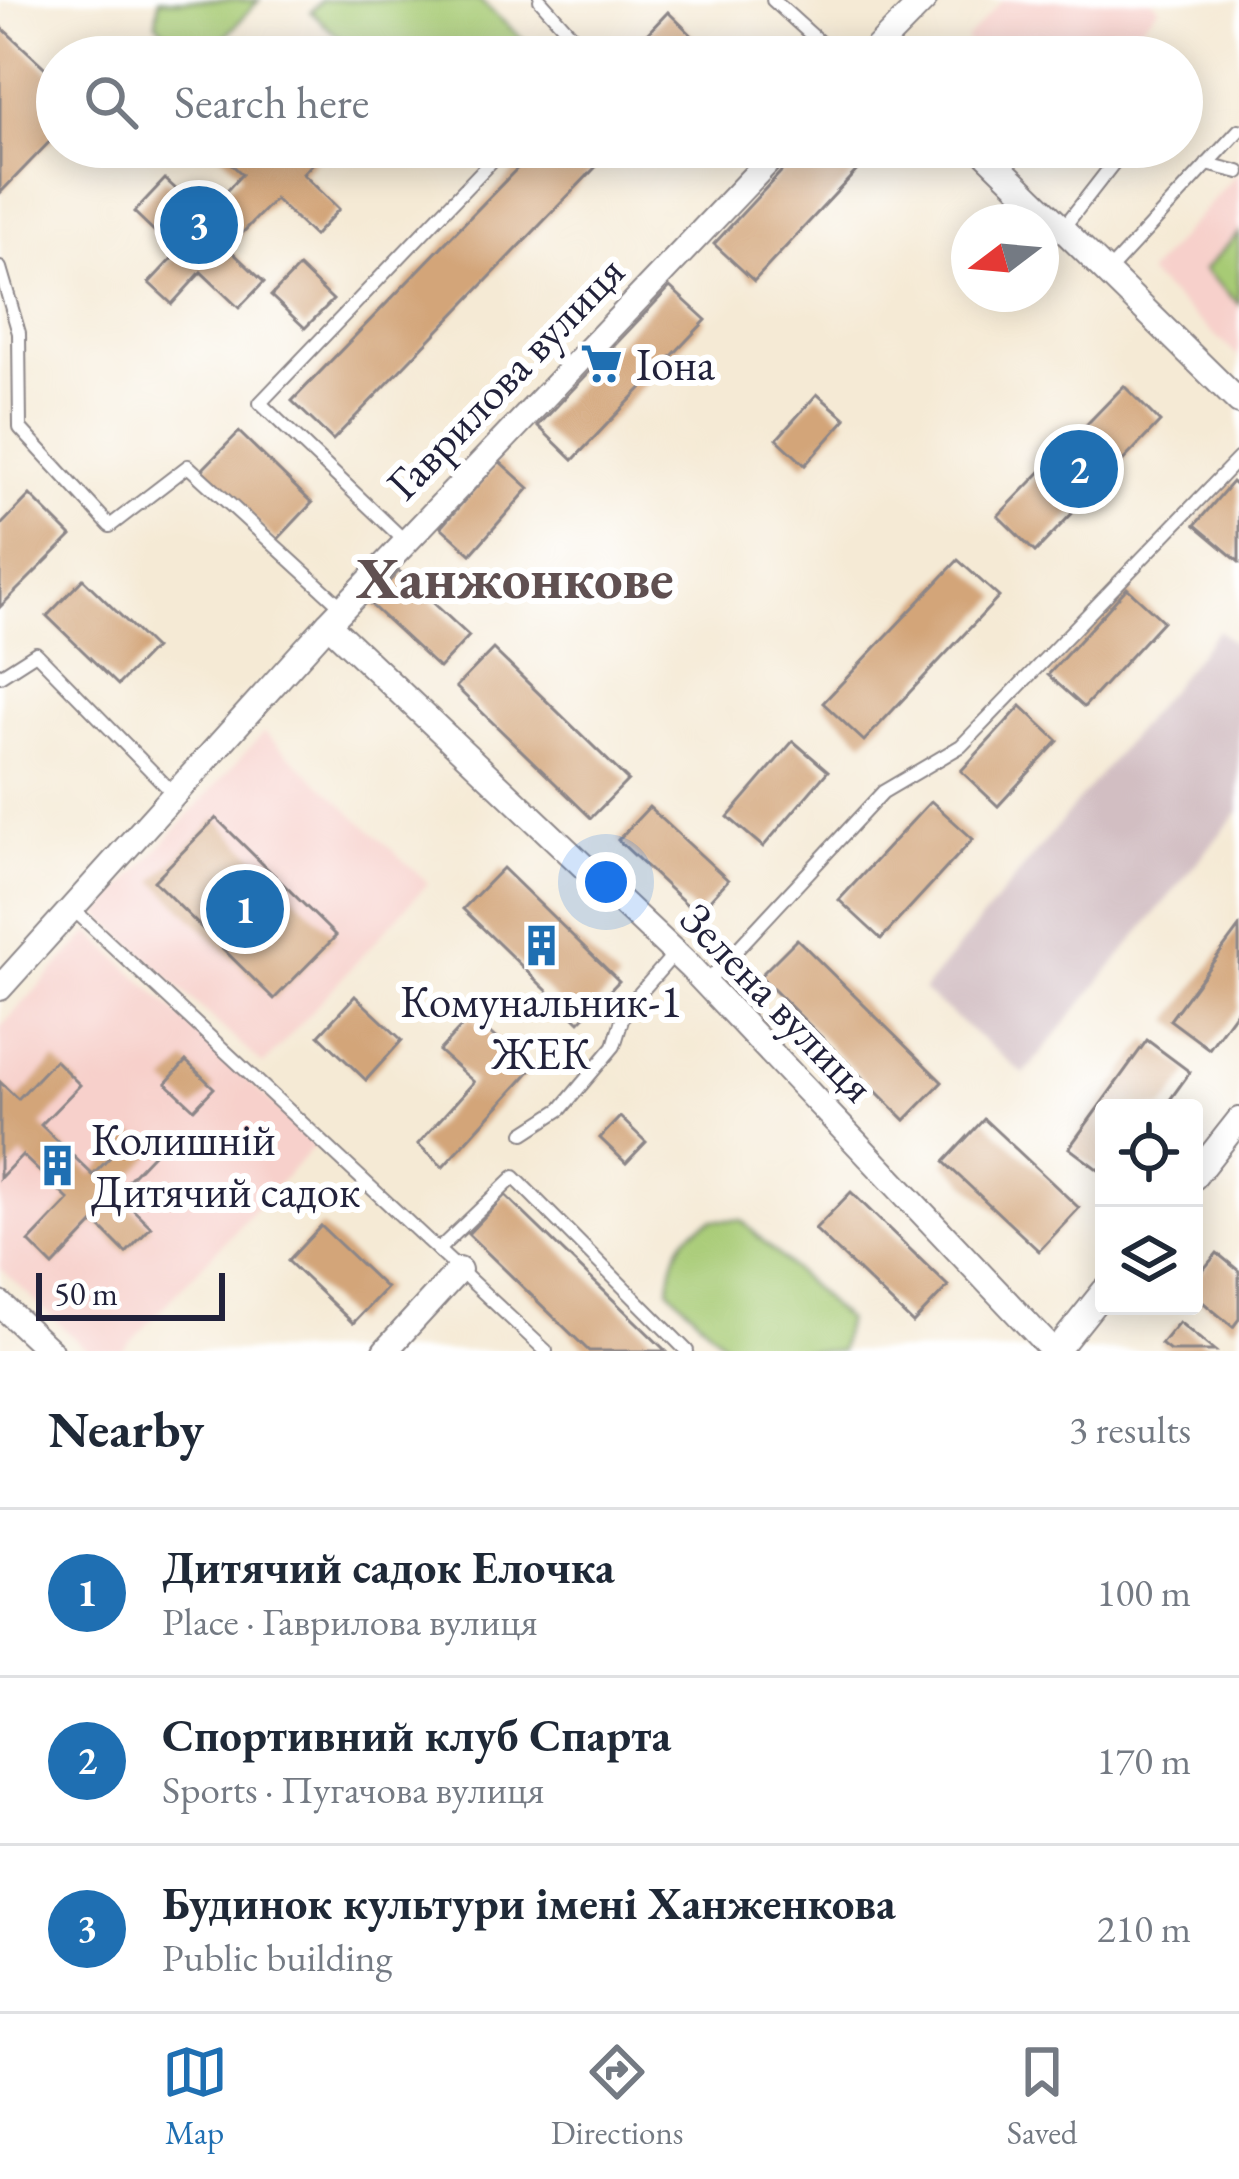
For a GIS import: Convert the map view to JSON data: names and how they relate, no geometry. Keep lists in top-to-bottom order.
{
  "streets": {
    "street": ["Гаврилова вулиця", "Зелена вулиця"]
  },
  "crossings": [
    ["Гаврилова вулиця", "Зелена вулиця"]
  ],
  "districts": ["Ханжонкове"],
  "places": {
    "supermarket": ["Іона"],
    "building": ["Комунальник-1 ЖЕК", "Колишній Дитячий садок"]
  },
  "scale_bar": "50 m",
  "north": "left",
  "page": {
    "search": "Search here",
    "pins": ["3", "2", "1"],
    "scale": "50 m",
    "heading": ["Nearby", "3 results"],
    "list": [
      {
        "mark": "1",
        "name": "Дитячий садок Елочка",
        "note": "Place · Гаврилова вулиця",
        "value": "100 m"
      },
      {
        "mark": "2",
        "name": "Спортивний клуб Спарта",
        "note": "Sports · Пугачова вулиця",
        "value": "170 m"
      },
      {
        "mark": "3",
        "name": "Будинок культури імені Ханженкова",
        "note": "Public building",
        "value": "210 m"
      }
    ],
    "nav": ["Map", "Directions", "Saved"]
  }
}
